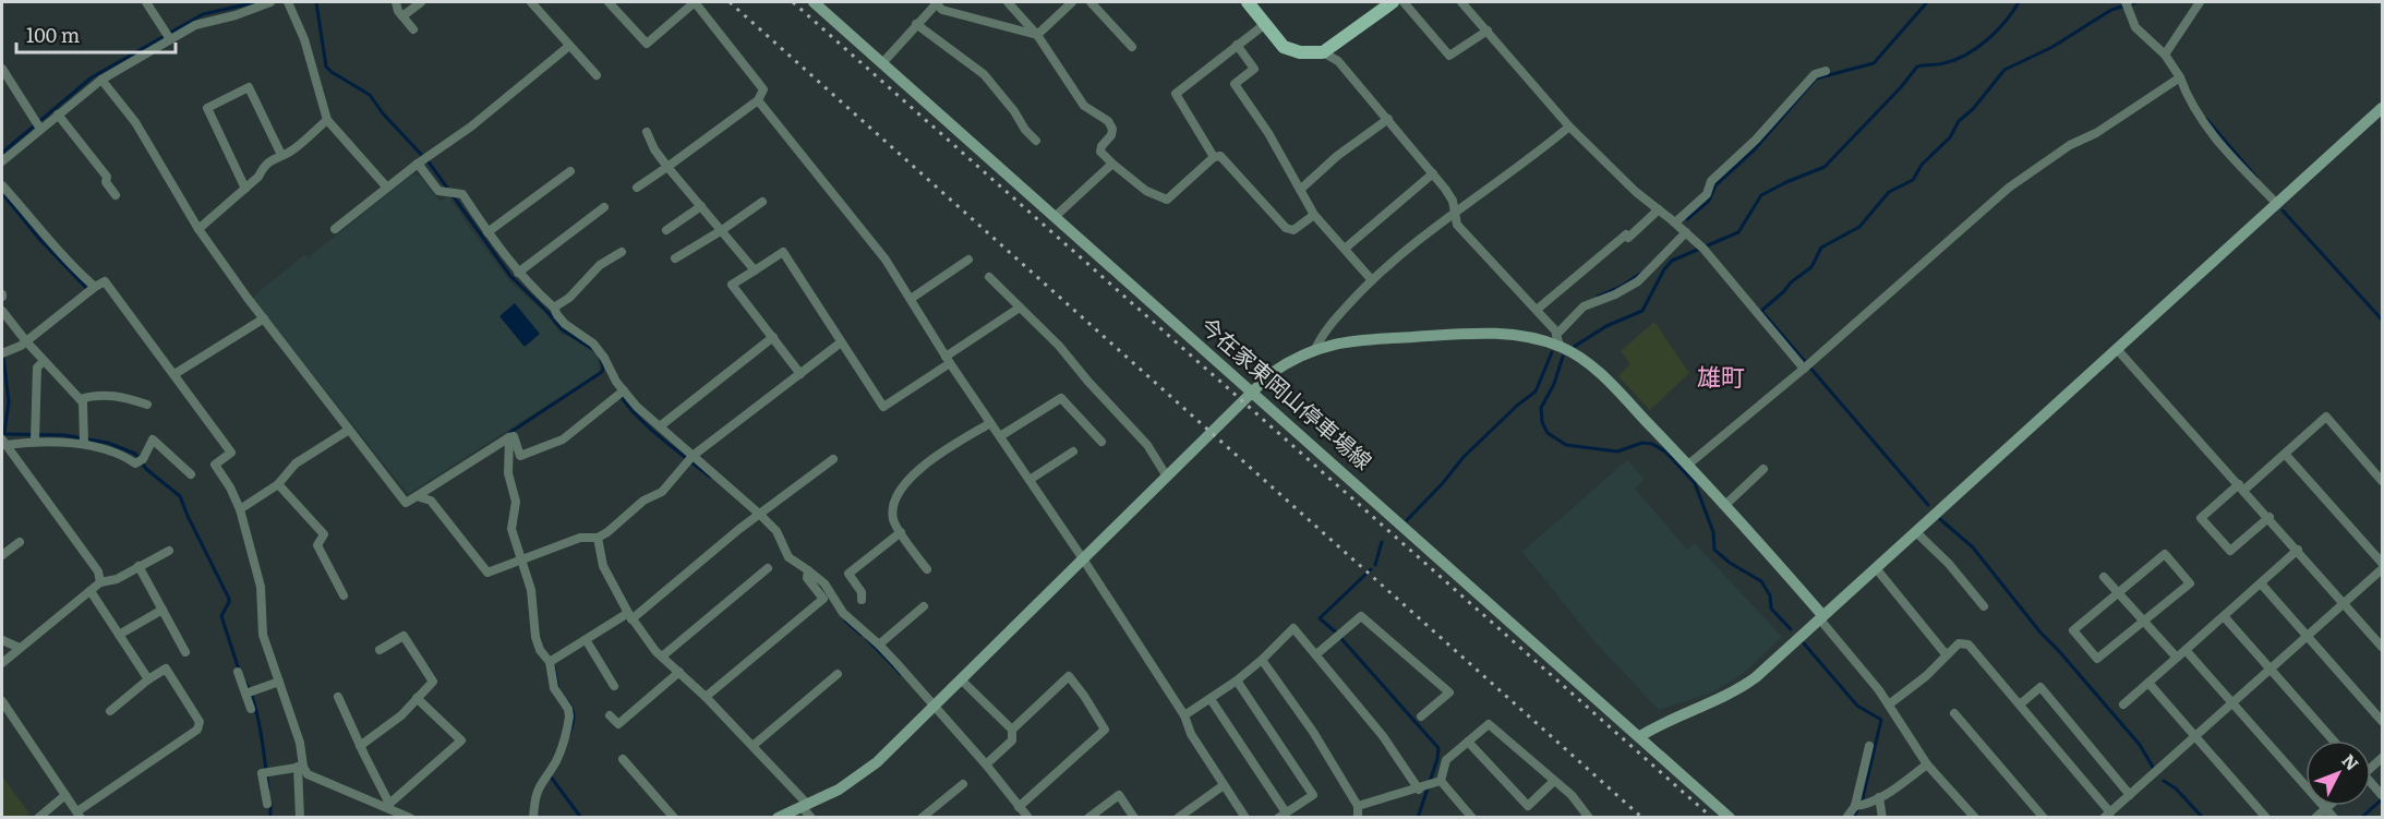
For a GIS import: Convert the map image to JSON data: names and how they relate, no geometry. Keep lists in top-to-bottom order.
{
  "streets": {
    "street": ["今在家東岡山停車場線"]
  },
  "districts": ["雄町"],
  "scale_bar": "100 m",
  "north": "top right"
}
